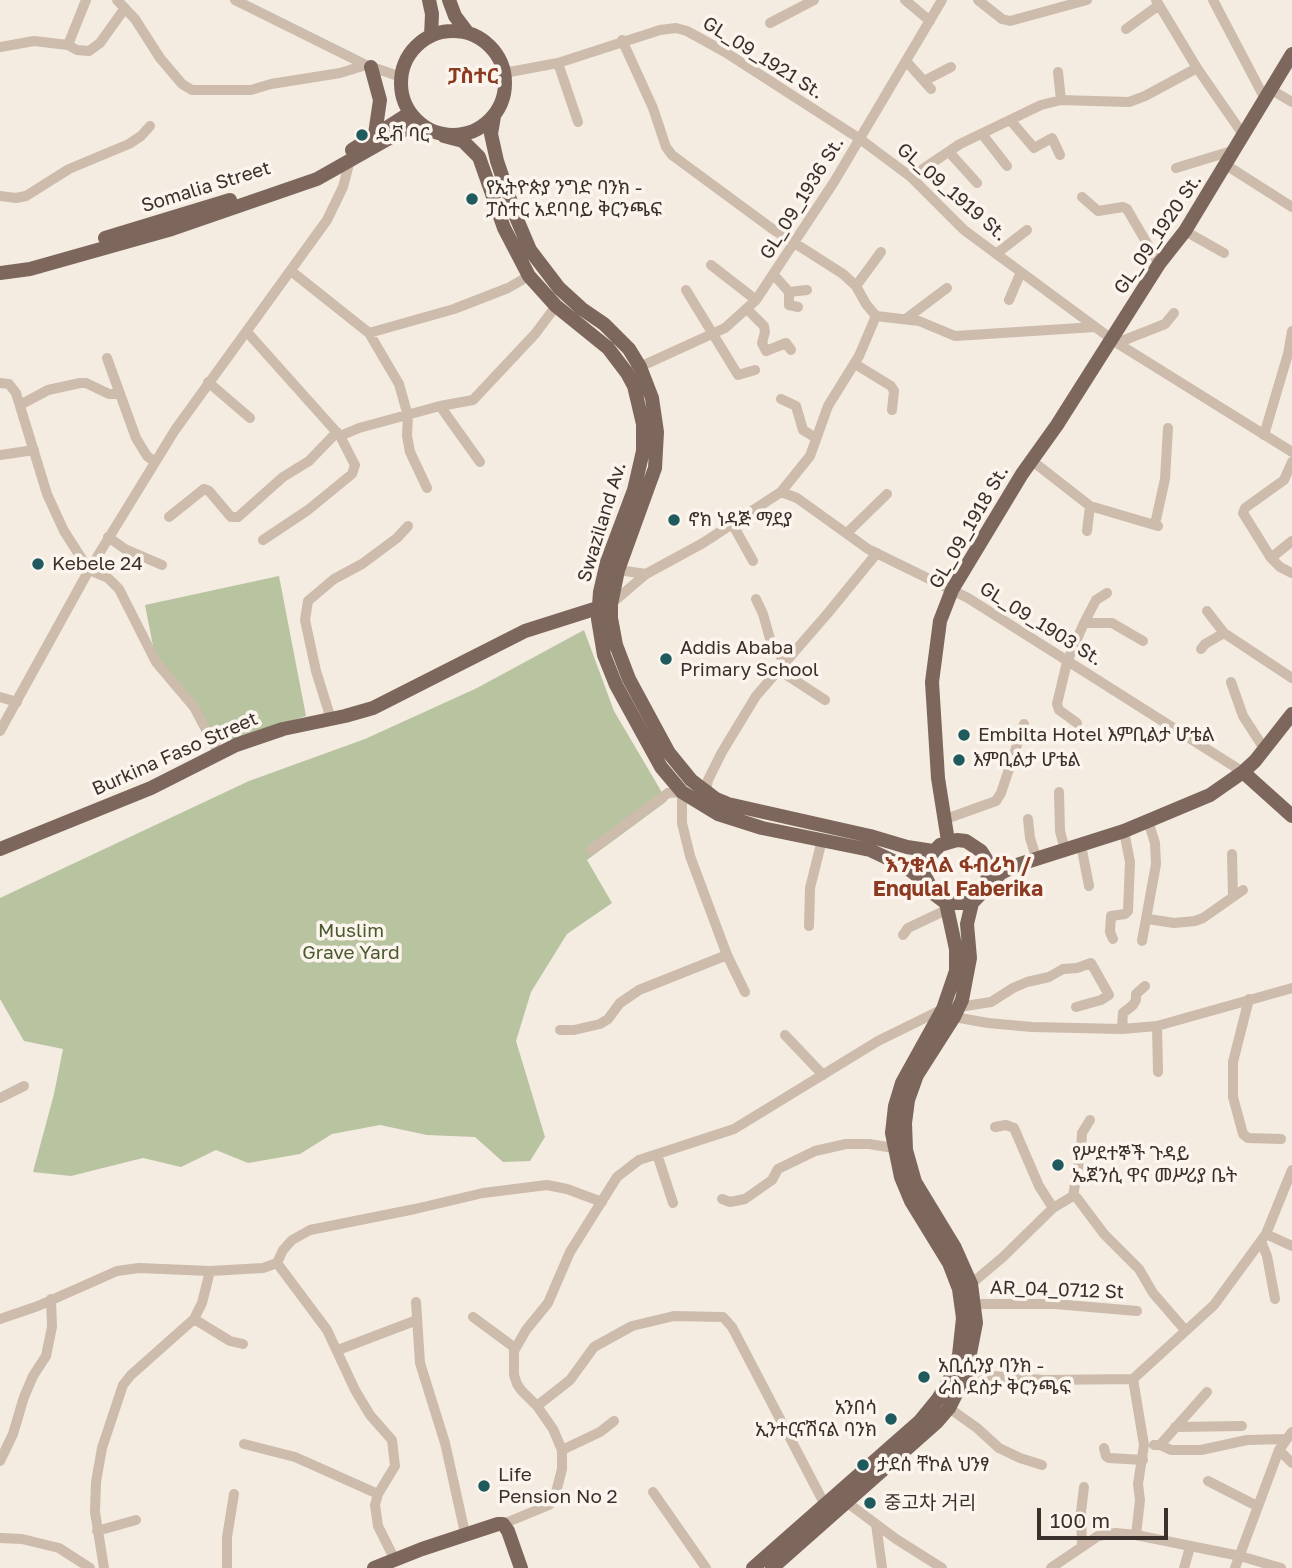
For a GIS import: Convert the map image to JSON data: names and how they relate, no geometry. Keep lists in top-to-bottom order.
{
  "streets": {
    "main road": [
      "Somalia Street",
      "GL_09_1920 St.",
      "Swaziland Av.",
      "GL_09_1918 St.",
      "Burkina Faso Street"
    ],
    "street": [
      "GL_09_1921 St.",
      "GL_09_1919 St.",
      "GL_09_1936 St.",
      "GL_09_1903 St.",
      "AR_04_0712 St"
    ]
  },
  "crossings": [
    ["GL_09_1921 St.", "Somalia Street"],
    ["GL_09_1921 St.", "GL_09_1919 St."],
    ["GL_09_1921 St.", "GL_09_1936 St."],
    ["GL_09_1921 St.", "Swaziland Av."],
    ["Somalia Street", "Swaziland Av."],
    ["GL_09_1919 St.", "GL_09_1936 St."],
    ["GL_09_1919 St.", "GL_09_1920 St."],
    ["GL_09_1919 St.", "GL_09_1918 St."],
    ["GL_09_1936 St.", "Swaziland Av."],
    ["GL_09_1920 St.", "GL_09_1918 St."],
    ["Swaziland Av.", "GL_09_1918 St."],
    ["Swaziland Av.", "Burkina Faso Street"],
    ["GL_09_1918 St.", "GL_09_1903 St."]
  ],
  "districts": ["ፓስተር", "እንቁላል ፋብሪካ / Enqulal Faberika"],
  "parks": ["Muslim Grave Yard"],
  "places": [
    "ዴቭ ባር",
    "የኢትዮጵያ ንግድ ባንክ - ፓስተር አደባባይ ቅርንጫፍ",
    "ኖክ ነዳጅ ማደያ",
    "Kebele 24",
    "Addis Ababa Primary School",
    "Embilta Hotel እምቢልታ ሆቴል",
    "እምቢልታ ሆቴል",
    "የሥደተኞች ጉዳይ ኤጀንሲ ዋና መሥሪያ ቤት",
    "አቢሲንያ ባንክ - ራስ ደስታ ቅርንጫፍ",
    "አንበሳ ኢንተርናሽናል ባንክ",
    "ታደሰ ቸኮል ህንፃ",
    "Life Pension No 2",
    "중고차 거리"
  ],
  "scale_bar": "100 m"
}
